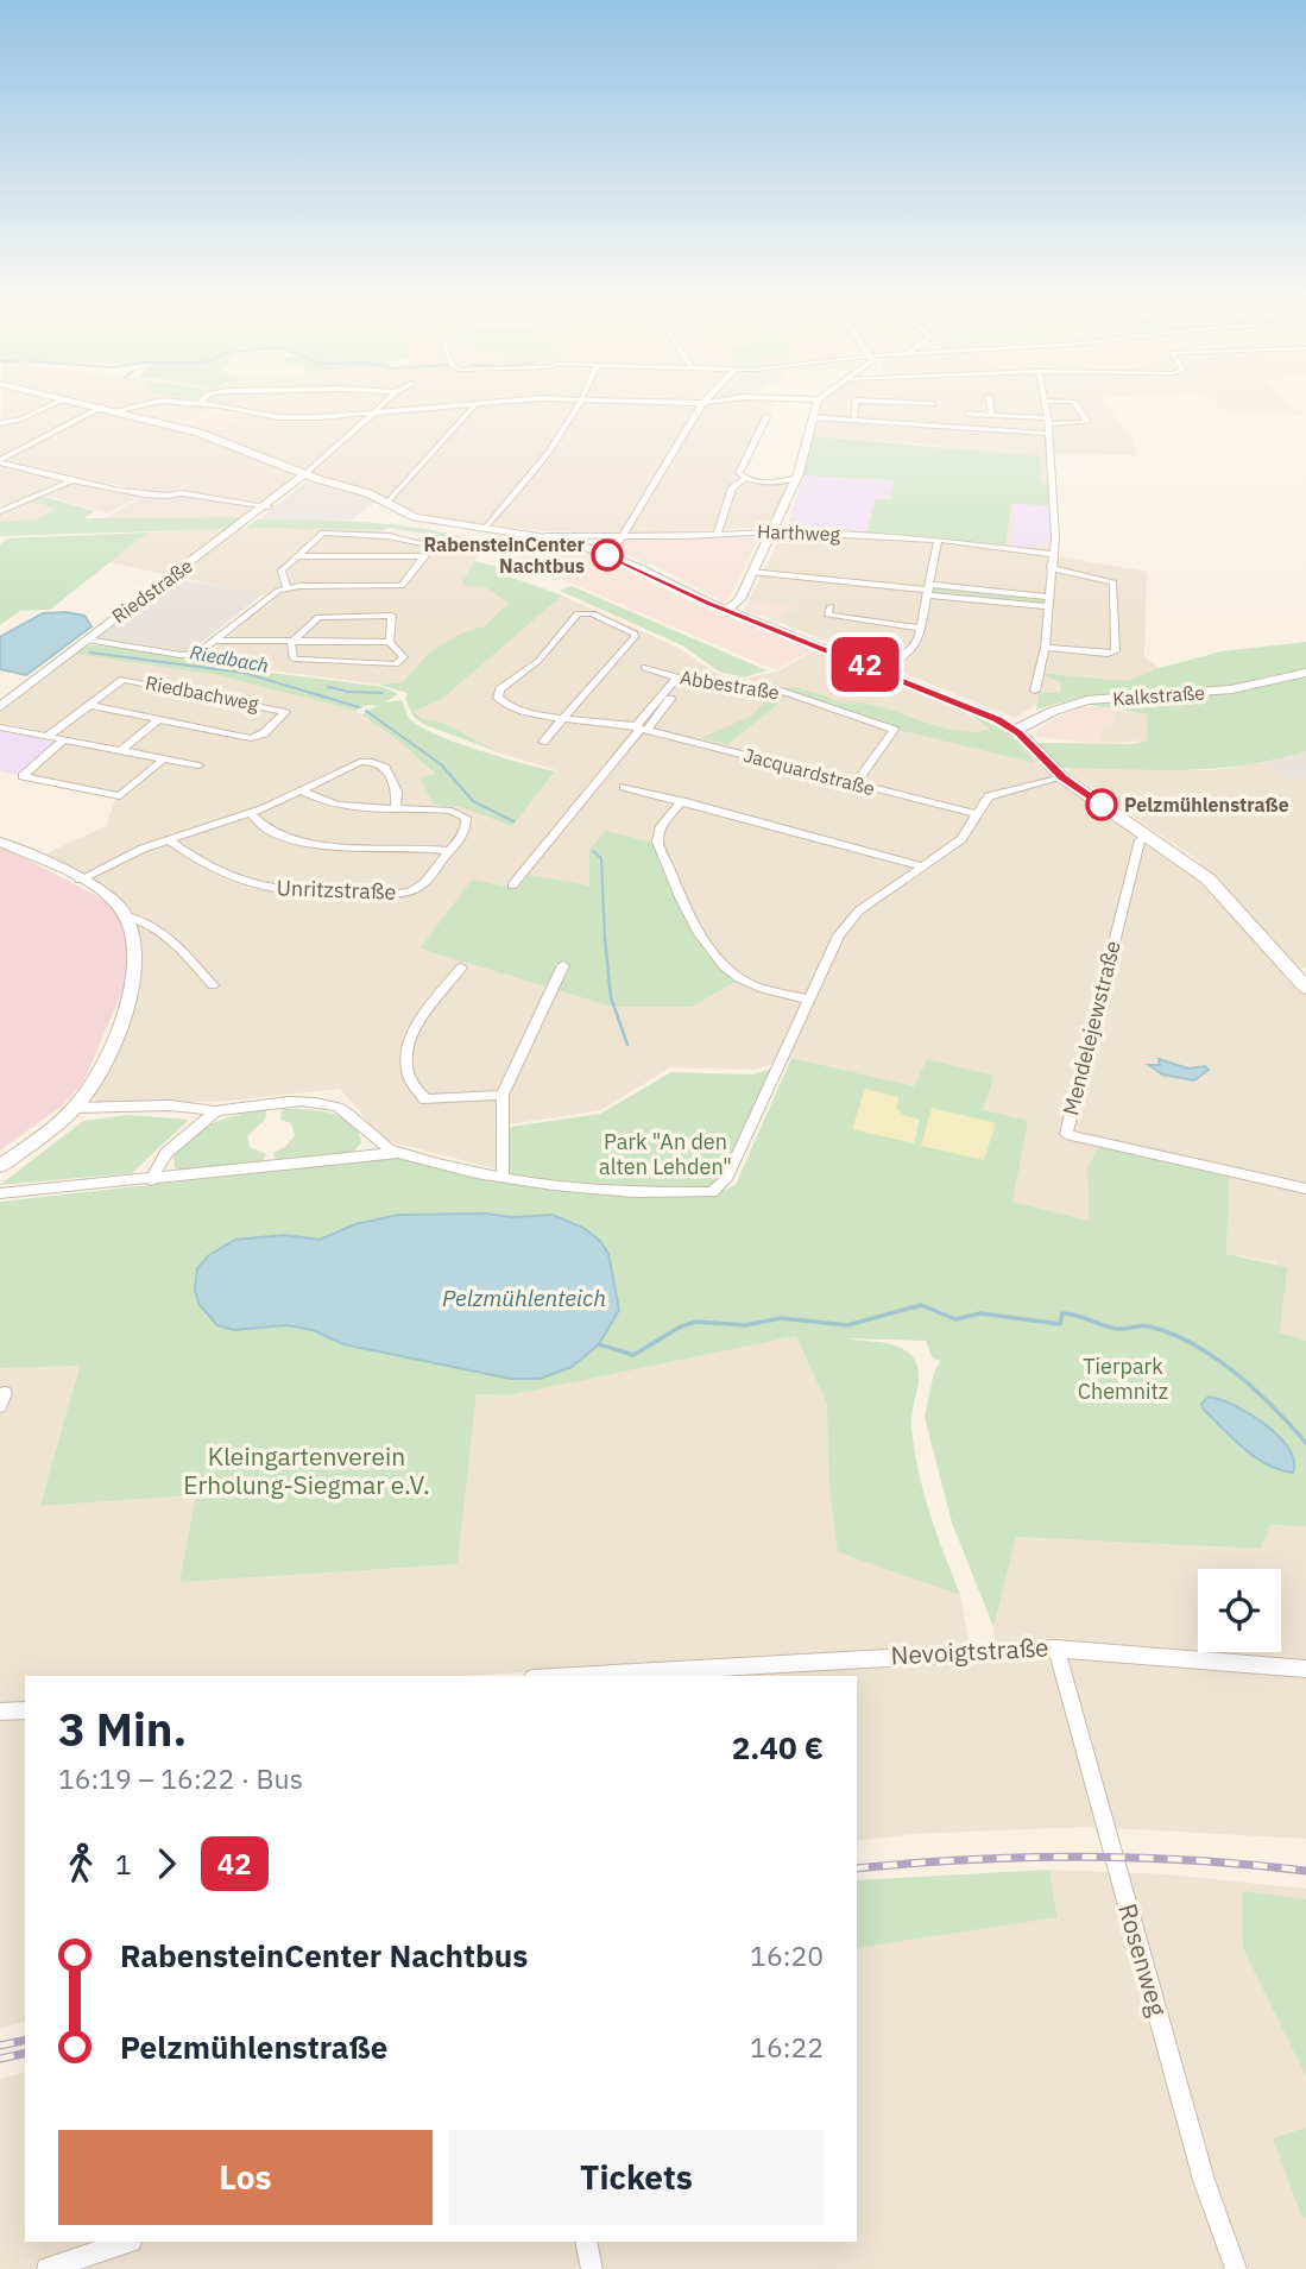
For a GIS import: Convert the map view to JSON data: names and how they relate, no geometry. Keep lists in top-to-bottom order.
{
  "streets": {
    "main road": ["Kalkstraße"],
    "street": [
      "Harthweg",
      "Riedstraße",
      "Abbestraße",
      "Riedbachweg",
      "Jacquardstraße",
      "Unritzstraße",
      "Mendelejewstraße",
      "Nevoigtstraße",
      "Rosenweg"
    ]
  },
  "crossings": [
    ["Abbestraße", "Jacquardstraße"],
    ["Nevoigtstraße", "Rosenweg"]
  ],
  "water": ["Riedbach", "Pelzmühlenteich"],
  "parks": ["Park \"An den alten Lehden\"", "Tierpark Chemnitz", "Kleingartenverein Erholung-Siegmar e.V."],
  "places": ["RabensteinCenter Nachtbus", "Pelzmühlenstraße"],
  "lines": ["bus line 42"],
  "page": {
    "on_map": "42",
    "heading": ["3 Min.", "16:19 – 16:22 · Bus", "2.40 €"],
    "legs": ["1", "42"],
    "list": [
      {
        "name": "RabensteinCenter Nachtbus",
        "value": "16:20"
      },
      {
        "name": "Pelzmühlenstraße",
        "value": "16:22"
      }
    ],
    "buttons": ["Los", "Tickets"]
  }
}
